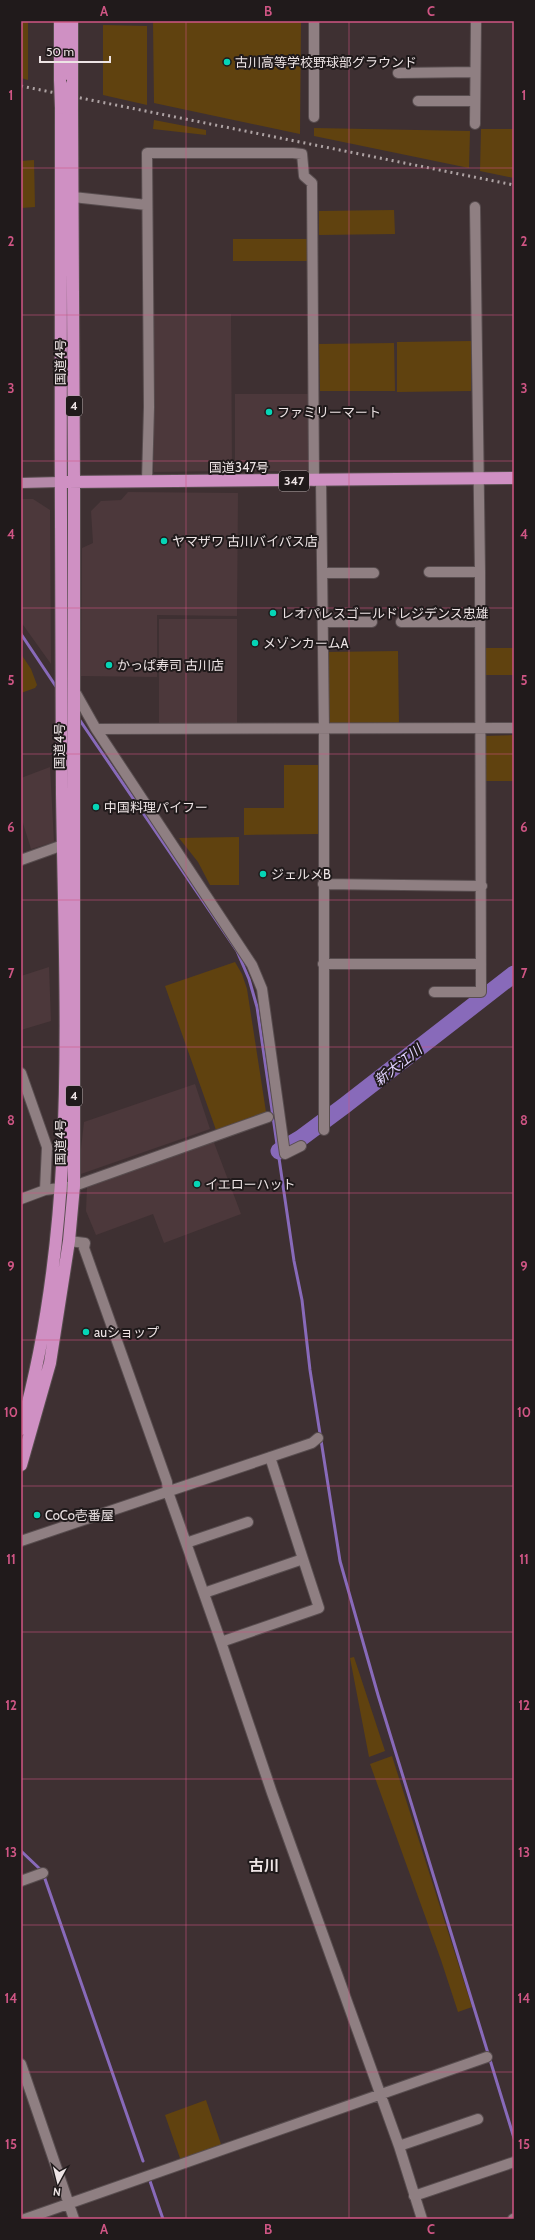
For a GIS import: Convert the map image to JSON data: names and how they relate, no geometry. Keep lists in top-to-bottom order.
{
  "streets": {
    "highway": [
      "国道4号",
      "4",
      "国道347号",
      "347"
    ]
  },
  "crossings": [
    ["国道4号", "国道347号"]
  ],
  "districts": ["古川"],
  "water": ["新大江川"],
  "places": [
    "古川高等学校野球部グラウンド",
    "ファミリーマート",
    "ヤマザワ 古川バイパス店",
    "レオパレスゴールドレジデンス忠雄",
    "メゾンカームA",
    "かっぱ寿司 古川店",
    "中国料理パイフー",
    "ジェルメB",
    "イエローハット",
    "auショップ",
    "CoCo壱番屋"
  ],
  "scale_bar": "50 m",
  "north": "bottom",
  "grid": {
    "columns": ["A", "B", "C"],
    "rows": [
      "1",
      "2",
      "3",
      "4",
      "5",
      "6",
      "7",
      "8",
      "9",
      "10",
      "11",
      "12",
      "13",
      "14",
      "15"
    ]
  }
}
